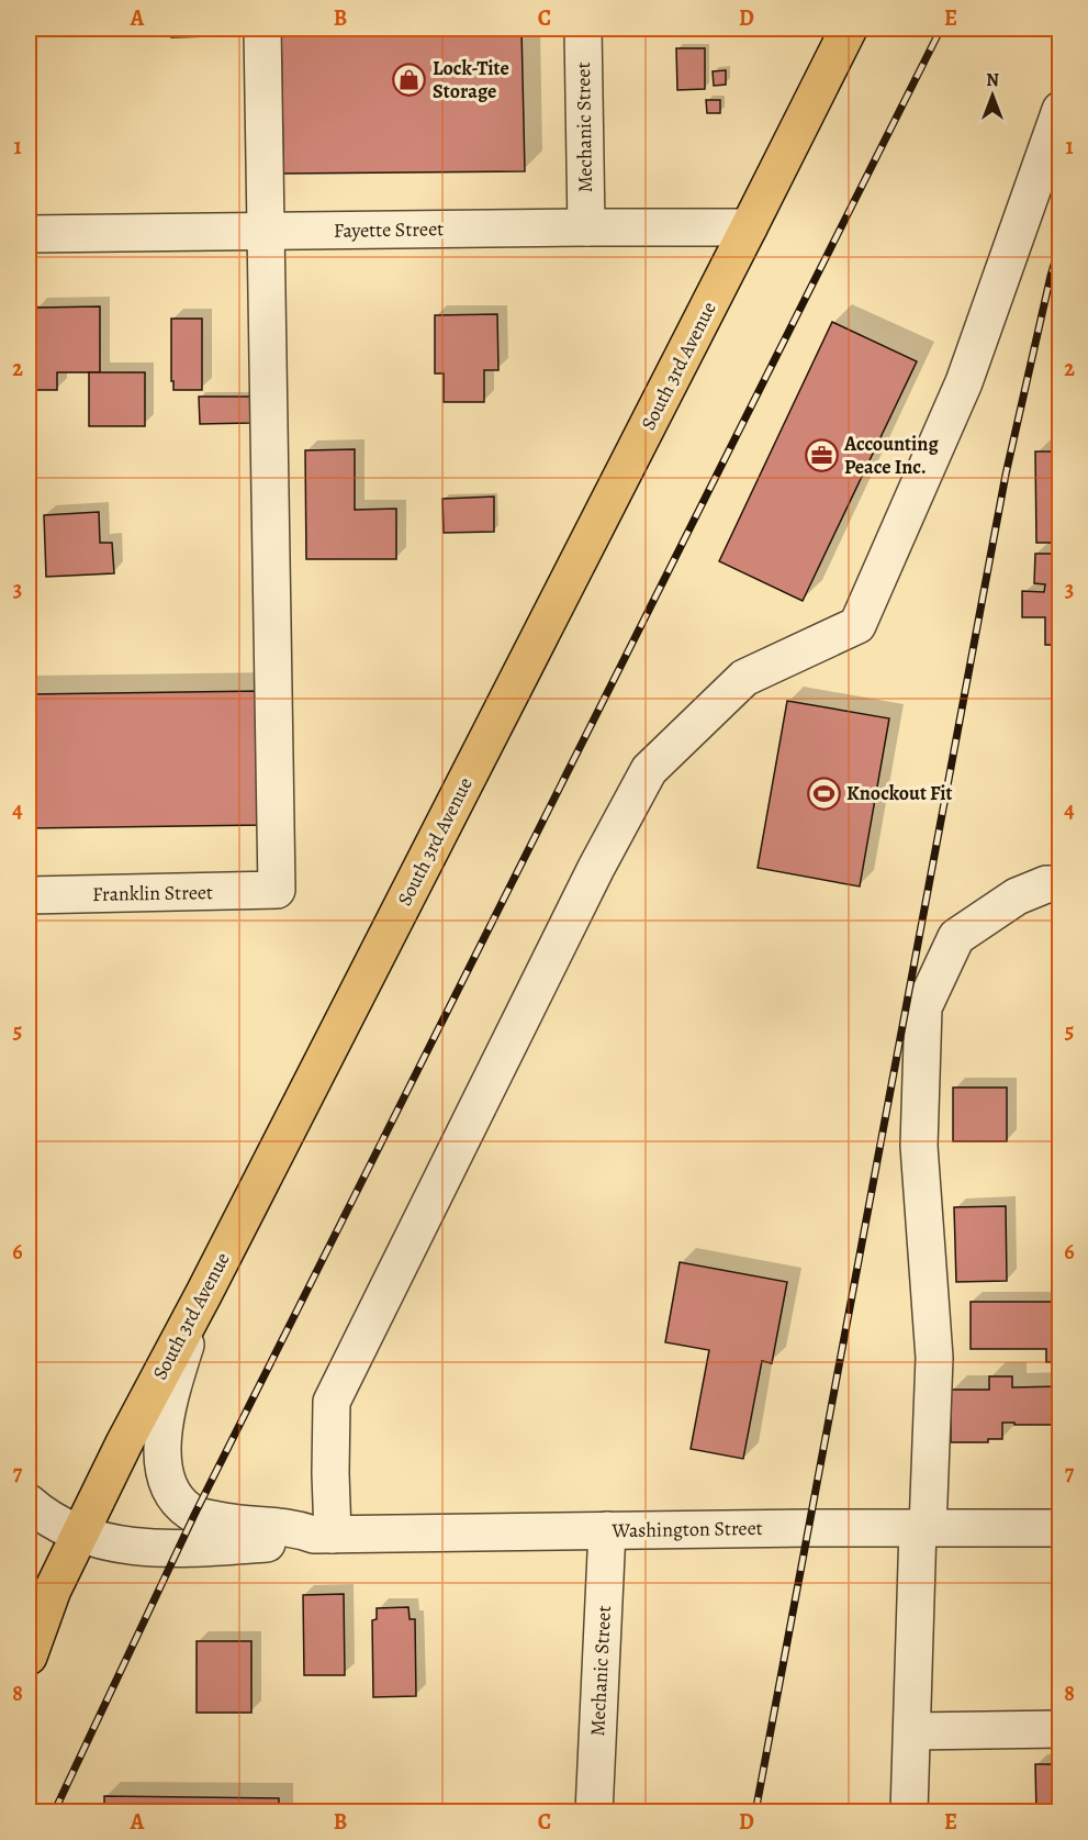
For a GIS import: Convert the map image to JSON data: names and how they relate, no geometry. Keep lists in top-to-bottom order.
{
  "streets": {
    "main road": ["South 3rd Avenue"],
    "street": [
      "Mechanic Street",
      "Fayette Street",
      "Franklin Street",
      "Washington Street"
    ]
  },
  "crossings": [
    ["Mechanic Street", "Fayette Street"],
    ["Mechanic Street", "Washington Street"],
    ["Fayette Street", "South 3rd Avenue"],
    ["Fayette Street", "Franklin Street"],
    ["South 3rd Avenue", "Washington Street"]
  ],
  "places": {
    "shop": ["Lock-Tite Storage"],
    "office": ["Accounting Peace Inc."],
    "sports": ["Knockout Fit"]
  },
  "north": "top",
  "grid": {
    "columns": [
      "A",
      "B",
      "C",
      "D",
      "E"
    ],
    "rows": [
      "1",
      "2",
      "3",
      "4",
      "5",
      "6",
      "7",
      "8"
    ]
  }
}
